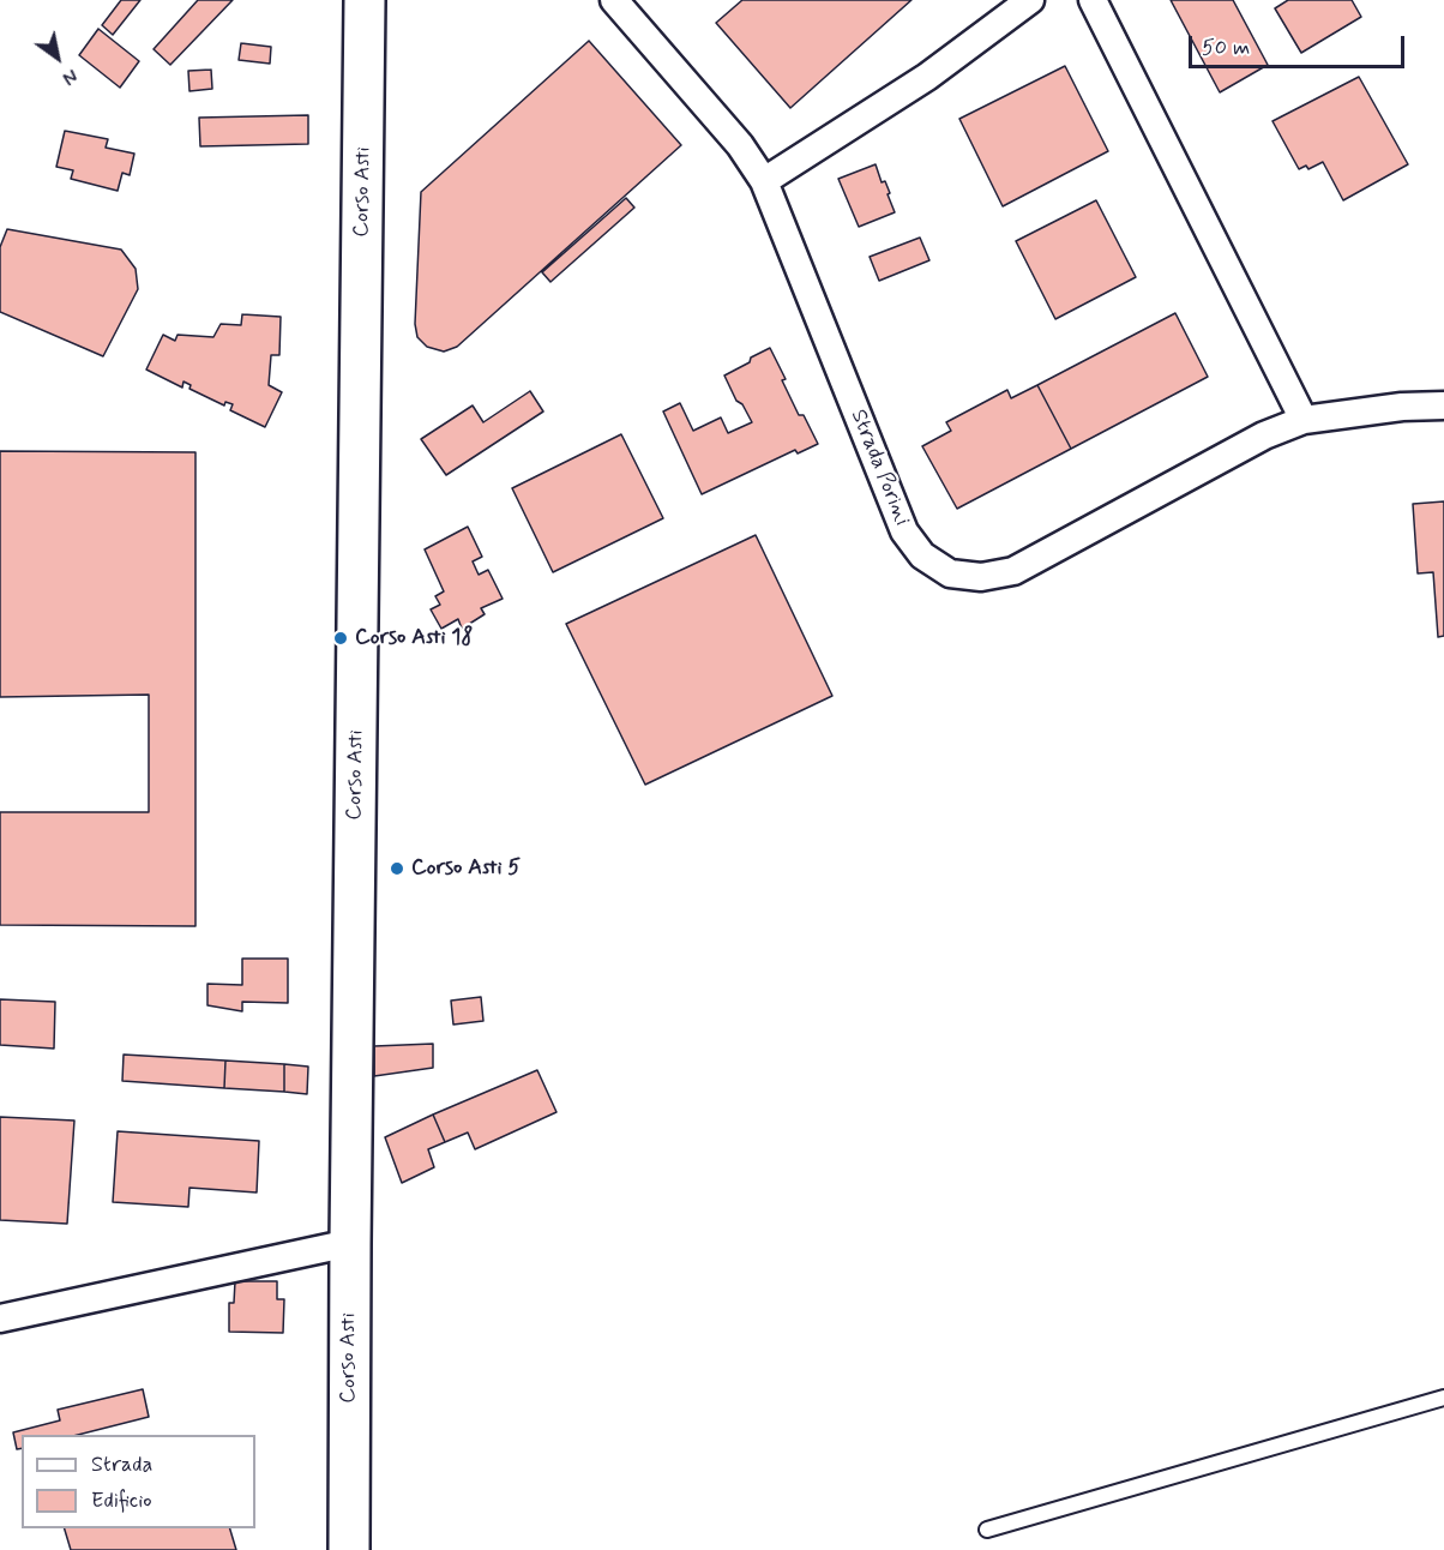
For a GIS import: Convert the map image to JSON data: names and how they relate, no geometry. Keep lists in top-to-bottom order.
{
  "streets": {
    "main road": ["Corso Asti"],
    "street": ["Strada Porini"]
  },
  "places": ["Corso Asti 18", "Corso Asti 5"],
  "legend": ["Strada", "Edificio"],
  "scale_bar": "50 m",
  "north": "bottom right"
}
